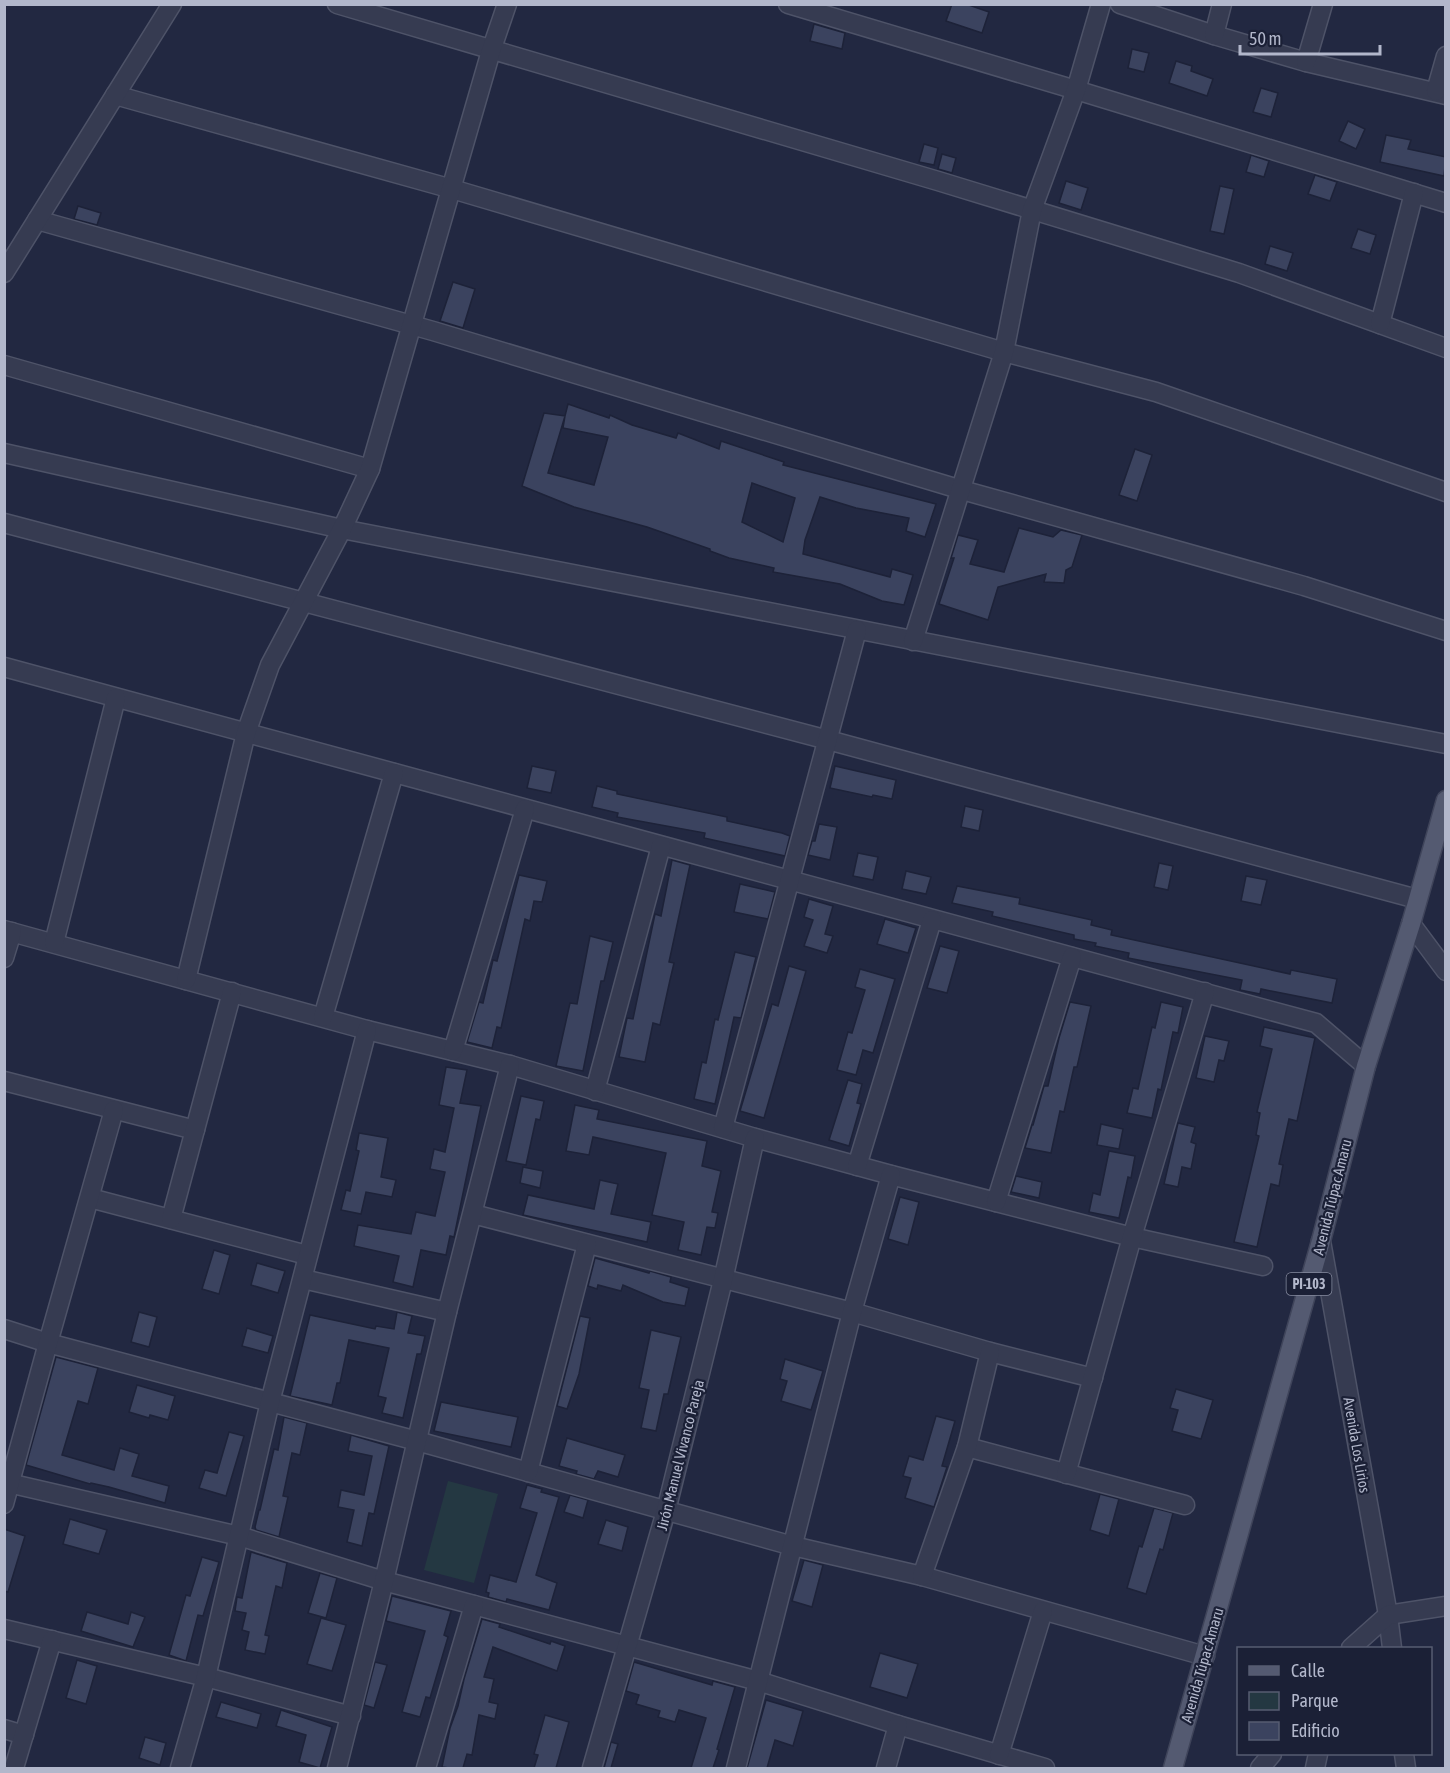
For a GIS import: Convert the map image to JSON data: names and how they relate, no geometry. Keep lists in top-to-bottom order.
{
  "streets": {
    "main road": ["Avenida Túpac Amaru", "PI-103"],
    "street": ["Avenida Los Lirios", "Jirón Manuel Vivanco Pareja"]
  },
  "crossings": [
    ["Avenida Túpac Amaru", "Avenida Los Lirios"]
  ],
  "legend": ["Calle", "Parque", "Edificio"],
  "scale_bar": "50 m"
}
